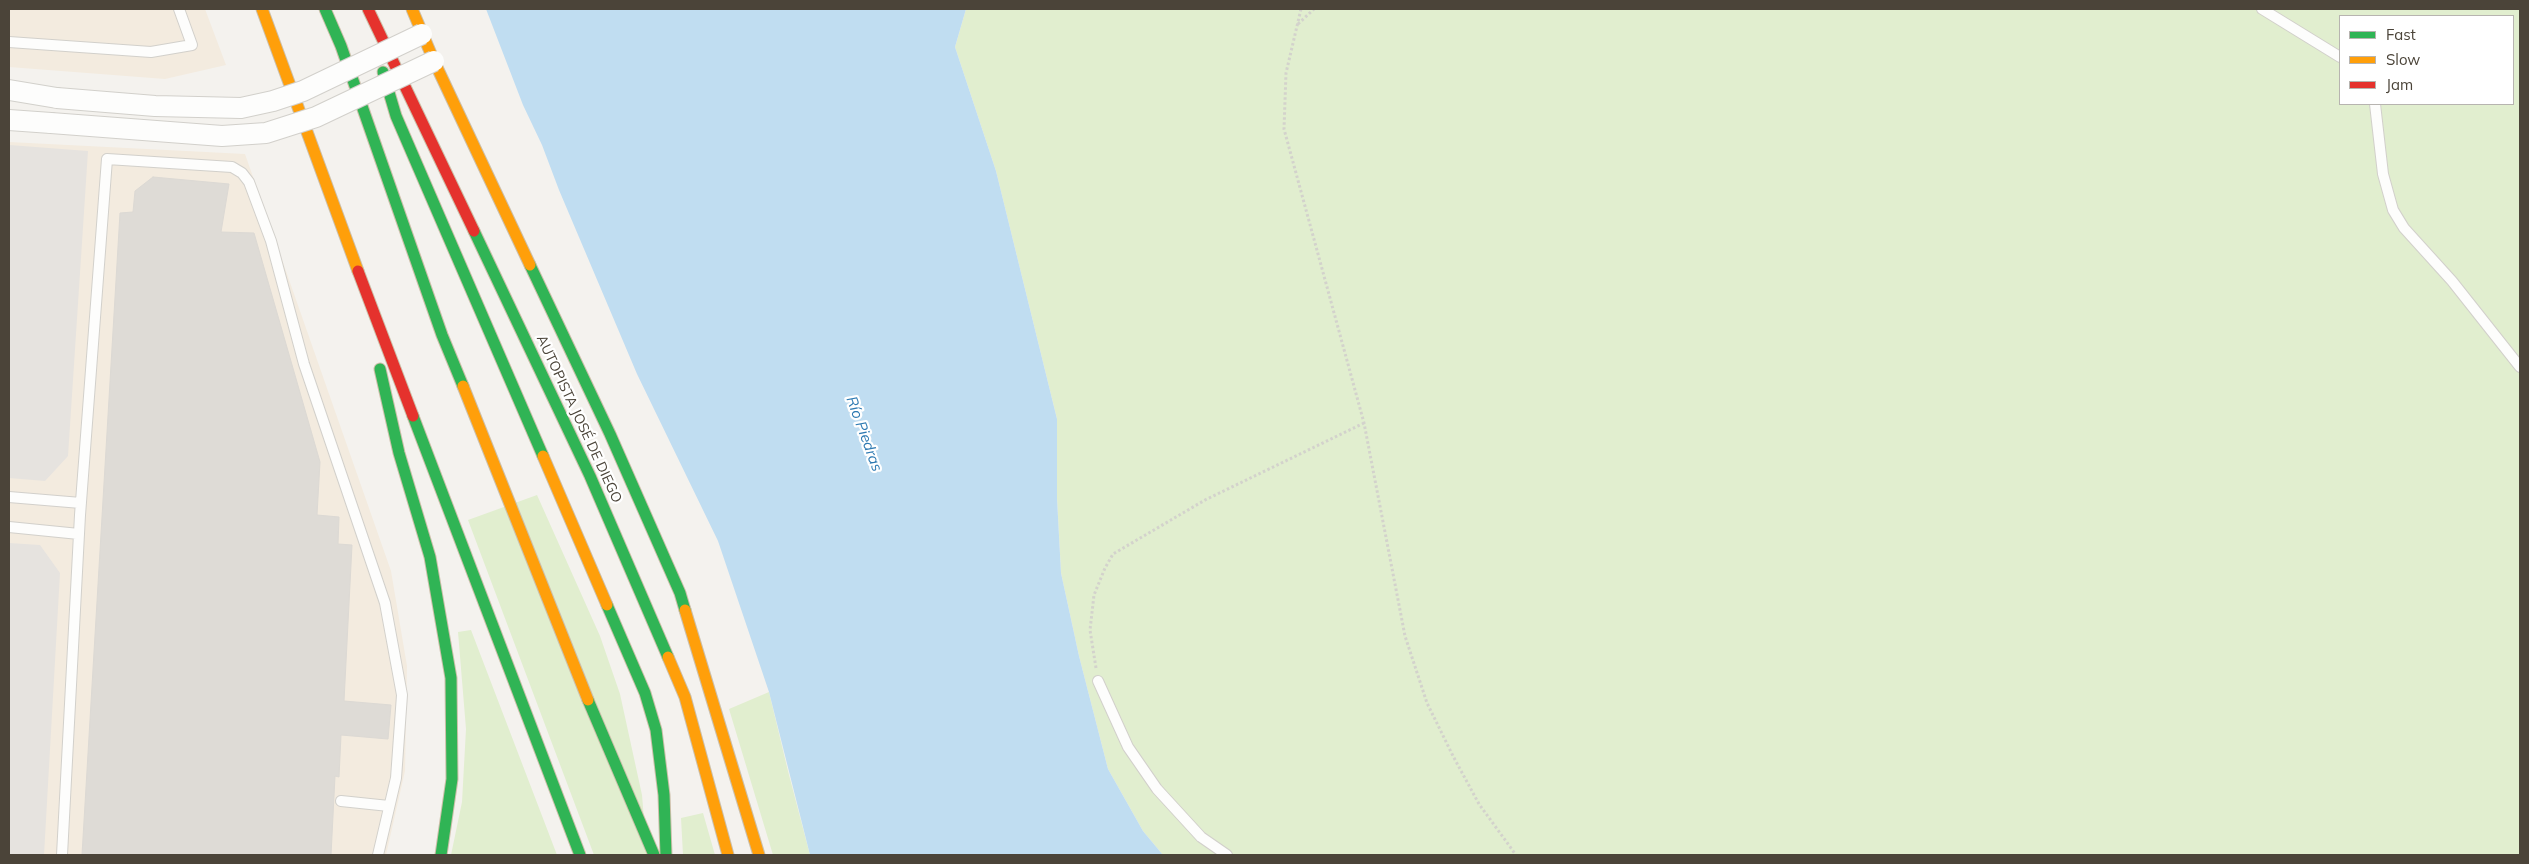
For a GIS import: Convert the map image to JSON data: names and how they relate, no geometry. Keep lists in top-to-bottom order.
{
  "streets": {
    "highway": ["AUTOPISTA JOSÉ DE DIEGO"]
  },
  "water": ["Río Piedras"],
  "legend": ["Fast", "Slow", "Jam"]
}
